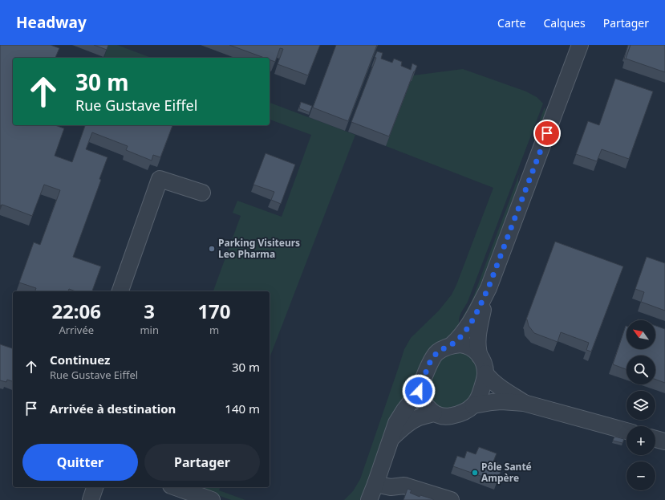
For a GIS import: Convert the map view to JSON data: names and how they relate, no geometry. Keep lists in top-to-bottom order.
{
  "places": ["Parking Visiteurs Leo Pharma", "Pôle Santé Ampère"],
  "north": "top left",
  "page": {
    "header": "Headway",
    "nav": ["Carte", "Calques", "Partager"],
    "turn": ["30 m", "Rue Gustave Eiffel"],
    "eta": [
      "22:06",
      "Arrivée",
      "3",
      "min",
      "170",
      "m"
    ],
    "map_buttons": ["+", "−"],
    "list": [
      {
        "name": "Continuez",
        "note": "Rue Gustave Eiffel",
        "value": "30 m"
      },
      {
        "name": "Arrivée à destination",
        "value": "140 m"
      }
    ],
    "buttons": ["Quitter", "Partager"]
  }
}
